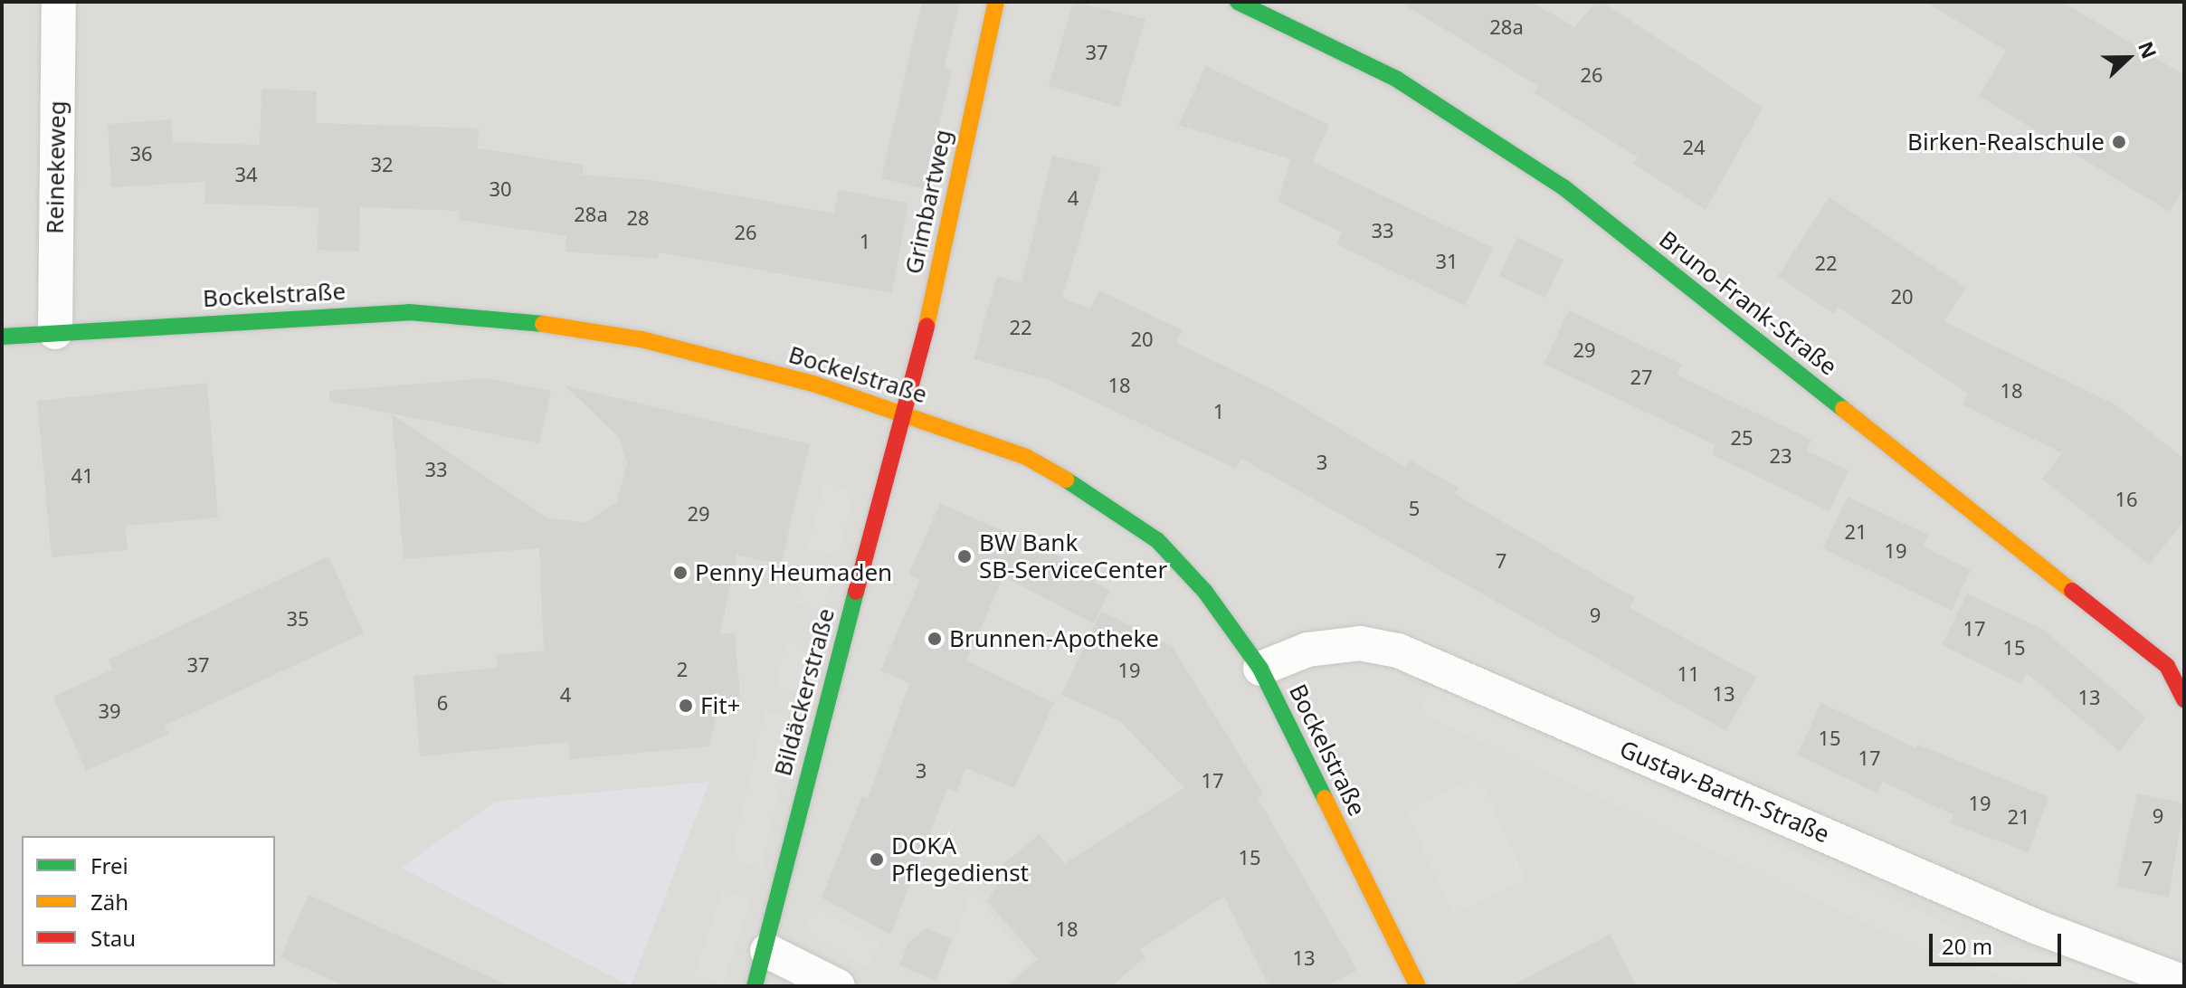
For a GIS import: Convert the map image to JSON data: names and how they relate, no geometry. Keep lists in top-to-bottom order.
{
  "streets": {
    "street": [
      "Reinekeweg",
      "Grimbartweg",
      "Bockelstraße",
      "Bruno-Frank-Straße",
      "Bildäckerstraße",
      "Gustav-Barth-Straße"
    ]
  },
  "crossings": [
    ["Reinekeweg", "Bockelstraße"],
    ["Grimbartweg", "Bockelstraße"],
    ["Grimbartweg", "Bildäckerstraße"],
    ["Bockelstraße", "Bildäckerstraße"],
    ["Bockelstraße", "Gustav-Barth-Straße"]
  ],
  "places": [
    "Birken-Realschule",
    "BW Bank SB-ServiceCenter",
    "Penny Heumaden",
    "Brunnen-Apotheke",
    "Fit+",
    "DOKA Pflegedienst"
  ],
  "house_numbers": [
    "28a",
    "37",
    "26",
    "24",
    "36",
    "32",
    "34",
    "30",
    "4",
    "28a",
    "28",
    "33",
    "26",
    "1",
    "31",
    "22",
    "20",
    "22",
    "20",
    "29",
    "27",
    "18",
    "18",
    "1",
    "25",
    "23",
    "3",
    "33",
    "41",
    "16",
    "5",
    "29",
    "21",
    "19",
    "7",
    "9",
    "35",
    "17",
    "15",
    "37",
    "2",
    "19",
    "11",
    "13",
    "4",
    "13",
    "6",
    "39",
    "15",
    "17",
    "3",
    "17",
    "19",
    "9",
    "21",
    "15",
    "7",
    "18",
    "13"
  ],
  "legend": ["Frei", "Zäh", "Stau"],
  "scale_bar": "20 m",
  "north": "right"
}
